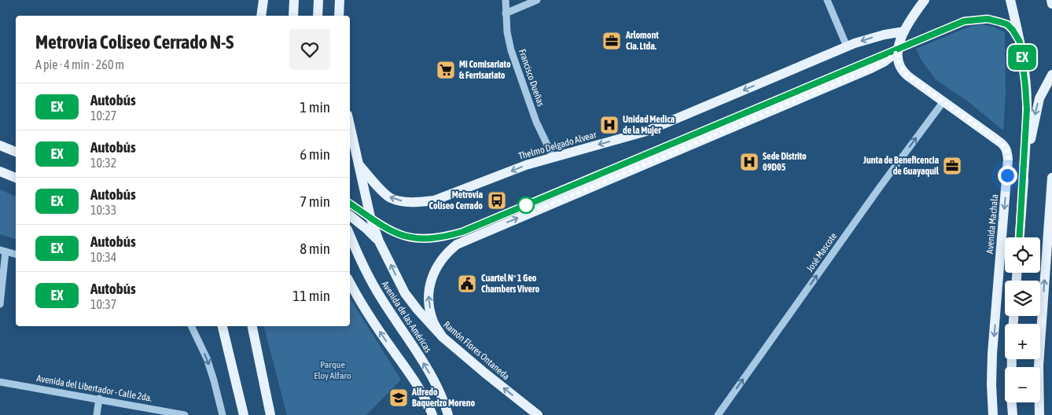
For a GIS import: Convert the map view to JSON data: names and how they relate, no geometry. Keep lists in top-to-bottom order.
{
  "streets": {
    "main road": [
      "Thelmo Delgado Alvear",
      "Avenida Machala",
      "Avenida de las Américas",
      "Ramón Flores Ontaneda"
    ],
    "street": ["Francisco Dueñas", "José Mascote", "Avenida del Libertador - Calle 2da."]
  },
  "crossings": [
    ["Francisco Dueñas", "Thelmo Delgado Alvear"],
    ["Thelmo Delgado Alvear", "Ramón Flores Ontaneda"],
    ["Avenida Machala", "José Mascote"]
  ],
  "one_way": ["Thelmo Delgado Alvear", "José Mascote"],
  "parks": ["Parque Eloy Alfaro"],
  "places": {
    "office": ["Arlomont Cia. Ltda.", "Junta de Beneficencia de Guayaquil"],
    "supermarket": ["Mi Comisariato & Ferrisariato"],
    "hospital": ["Unidad Medica de la Mujer", "Sede Distrito 09D05"],
    "bus stop": ["Metrovia Coliseo Cerrado"],
    "public building": ["Cuartel Nº 1 Geo Chambers Vivero"],
    "school or university": ["Alfredo Baquerizo Moreno"]
  },
  "lines": ["bus line EX"],
  "page": {
    "on_map": "EX",
    "heading": ["Metrovia Coliseo Cerrado N-S", "A pie · 4 min · 260 m"],
    "list": [
      {
        "mark": "EX",
        "name": "Autobús",
        "note": "10:27",
        "value": "1 min"
      },
      {
        "mark": "EX",
        "name": "Autobús",
        "note": "10:32",
        "value": "6 min"
      },
      {
        "mark": "EX",
        "name": "Autobús",
        "note": "10:33",
        "value": "7 min"
      },
      {
        "mark": "EX",
        "name": "Autobús",
        "note": "10:34",
        "value": "8 min"
      },
      {
        "mark": "EX",
        "name": "Autobús",
        "note": "10:37",
        "value": "11 min"
      }
    ],
    "map_buttons": ["+", "−"]
  }
}
